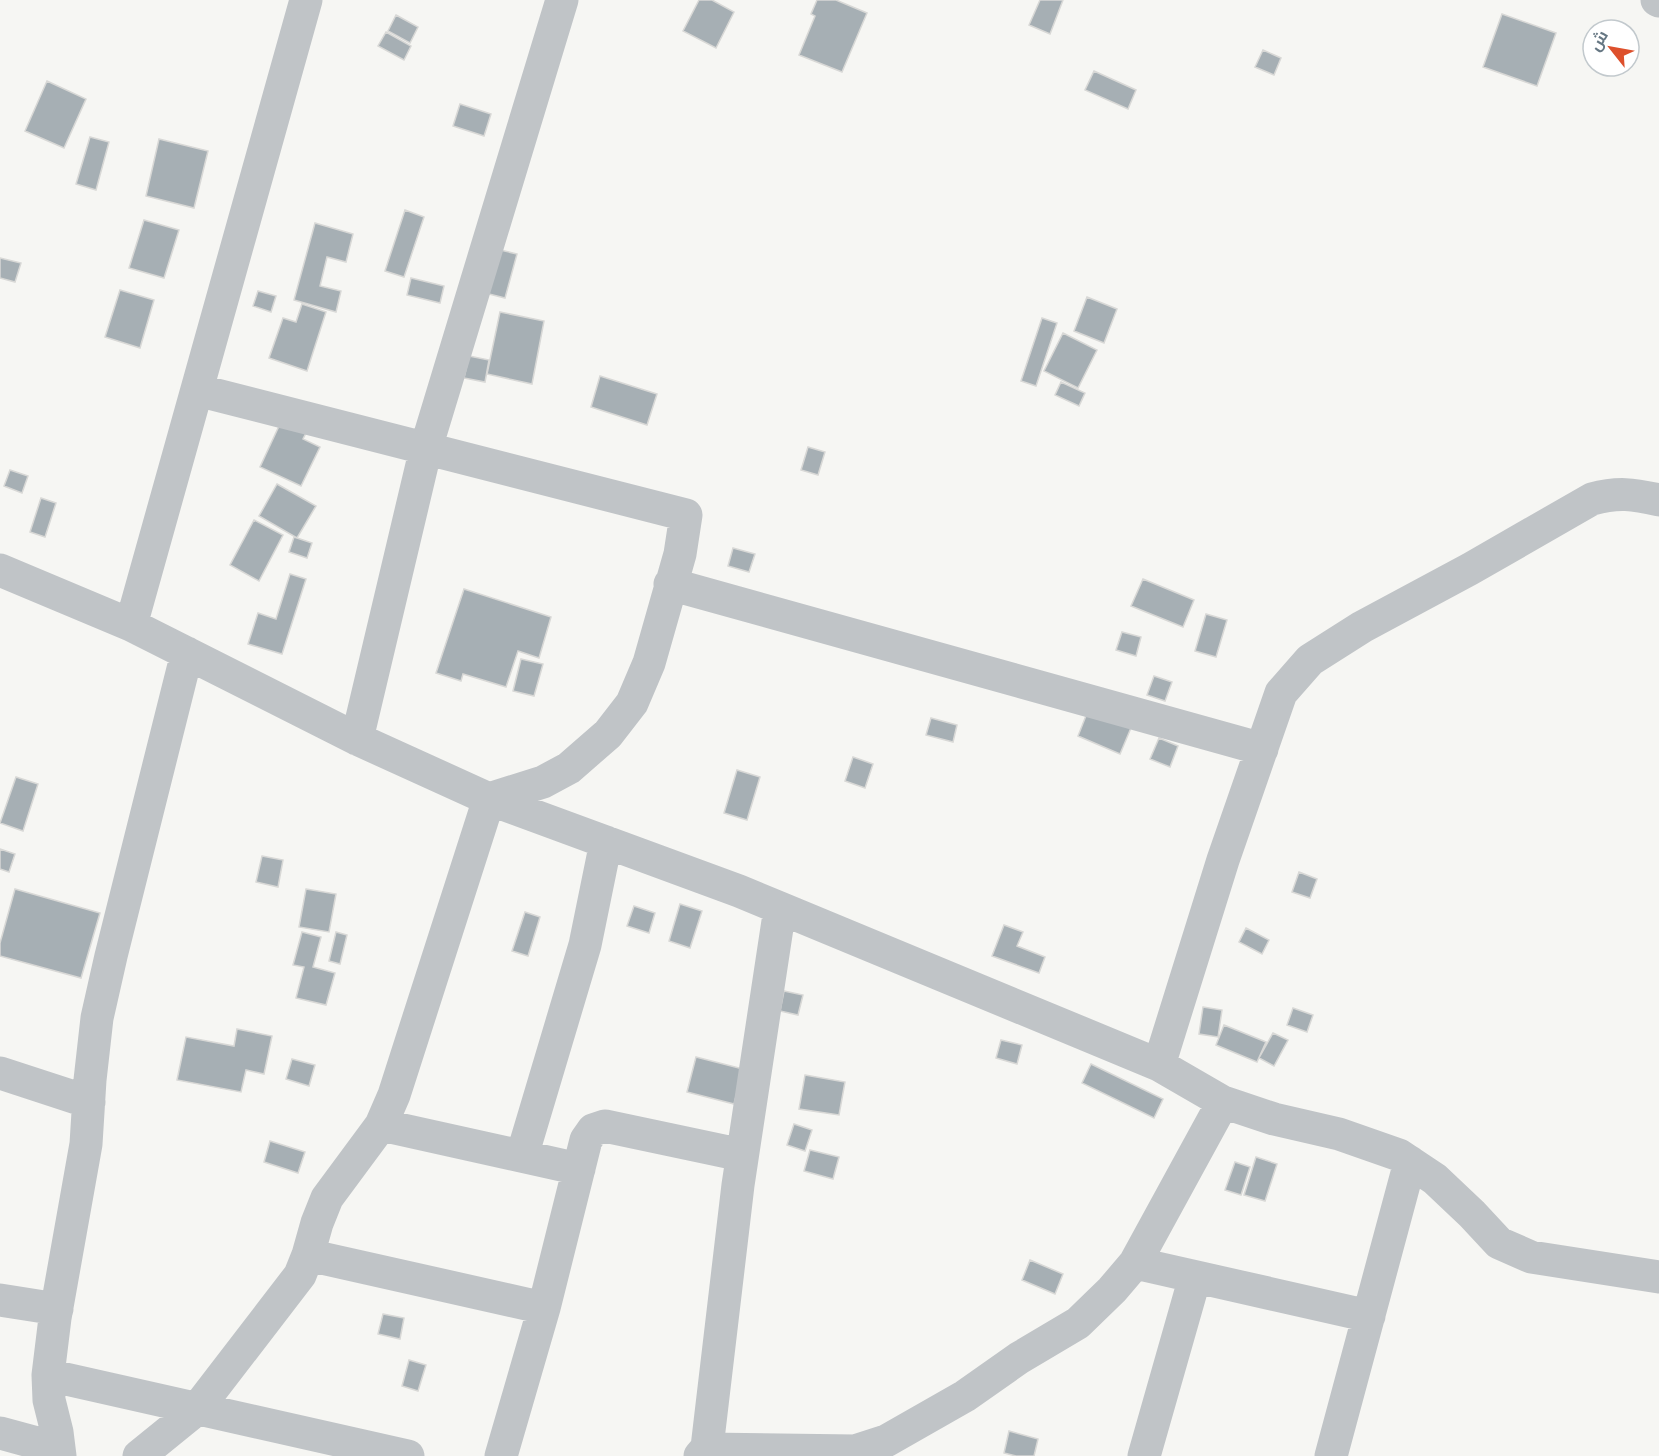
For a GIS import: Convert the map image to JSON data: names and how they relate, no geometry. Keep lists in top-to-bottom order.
{
  "north": "top left"
}
